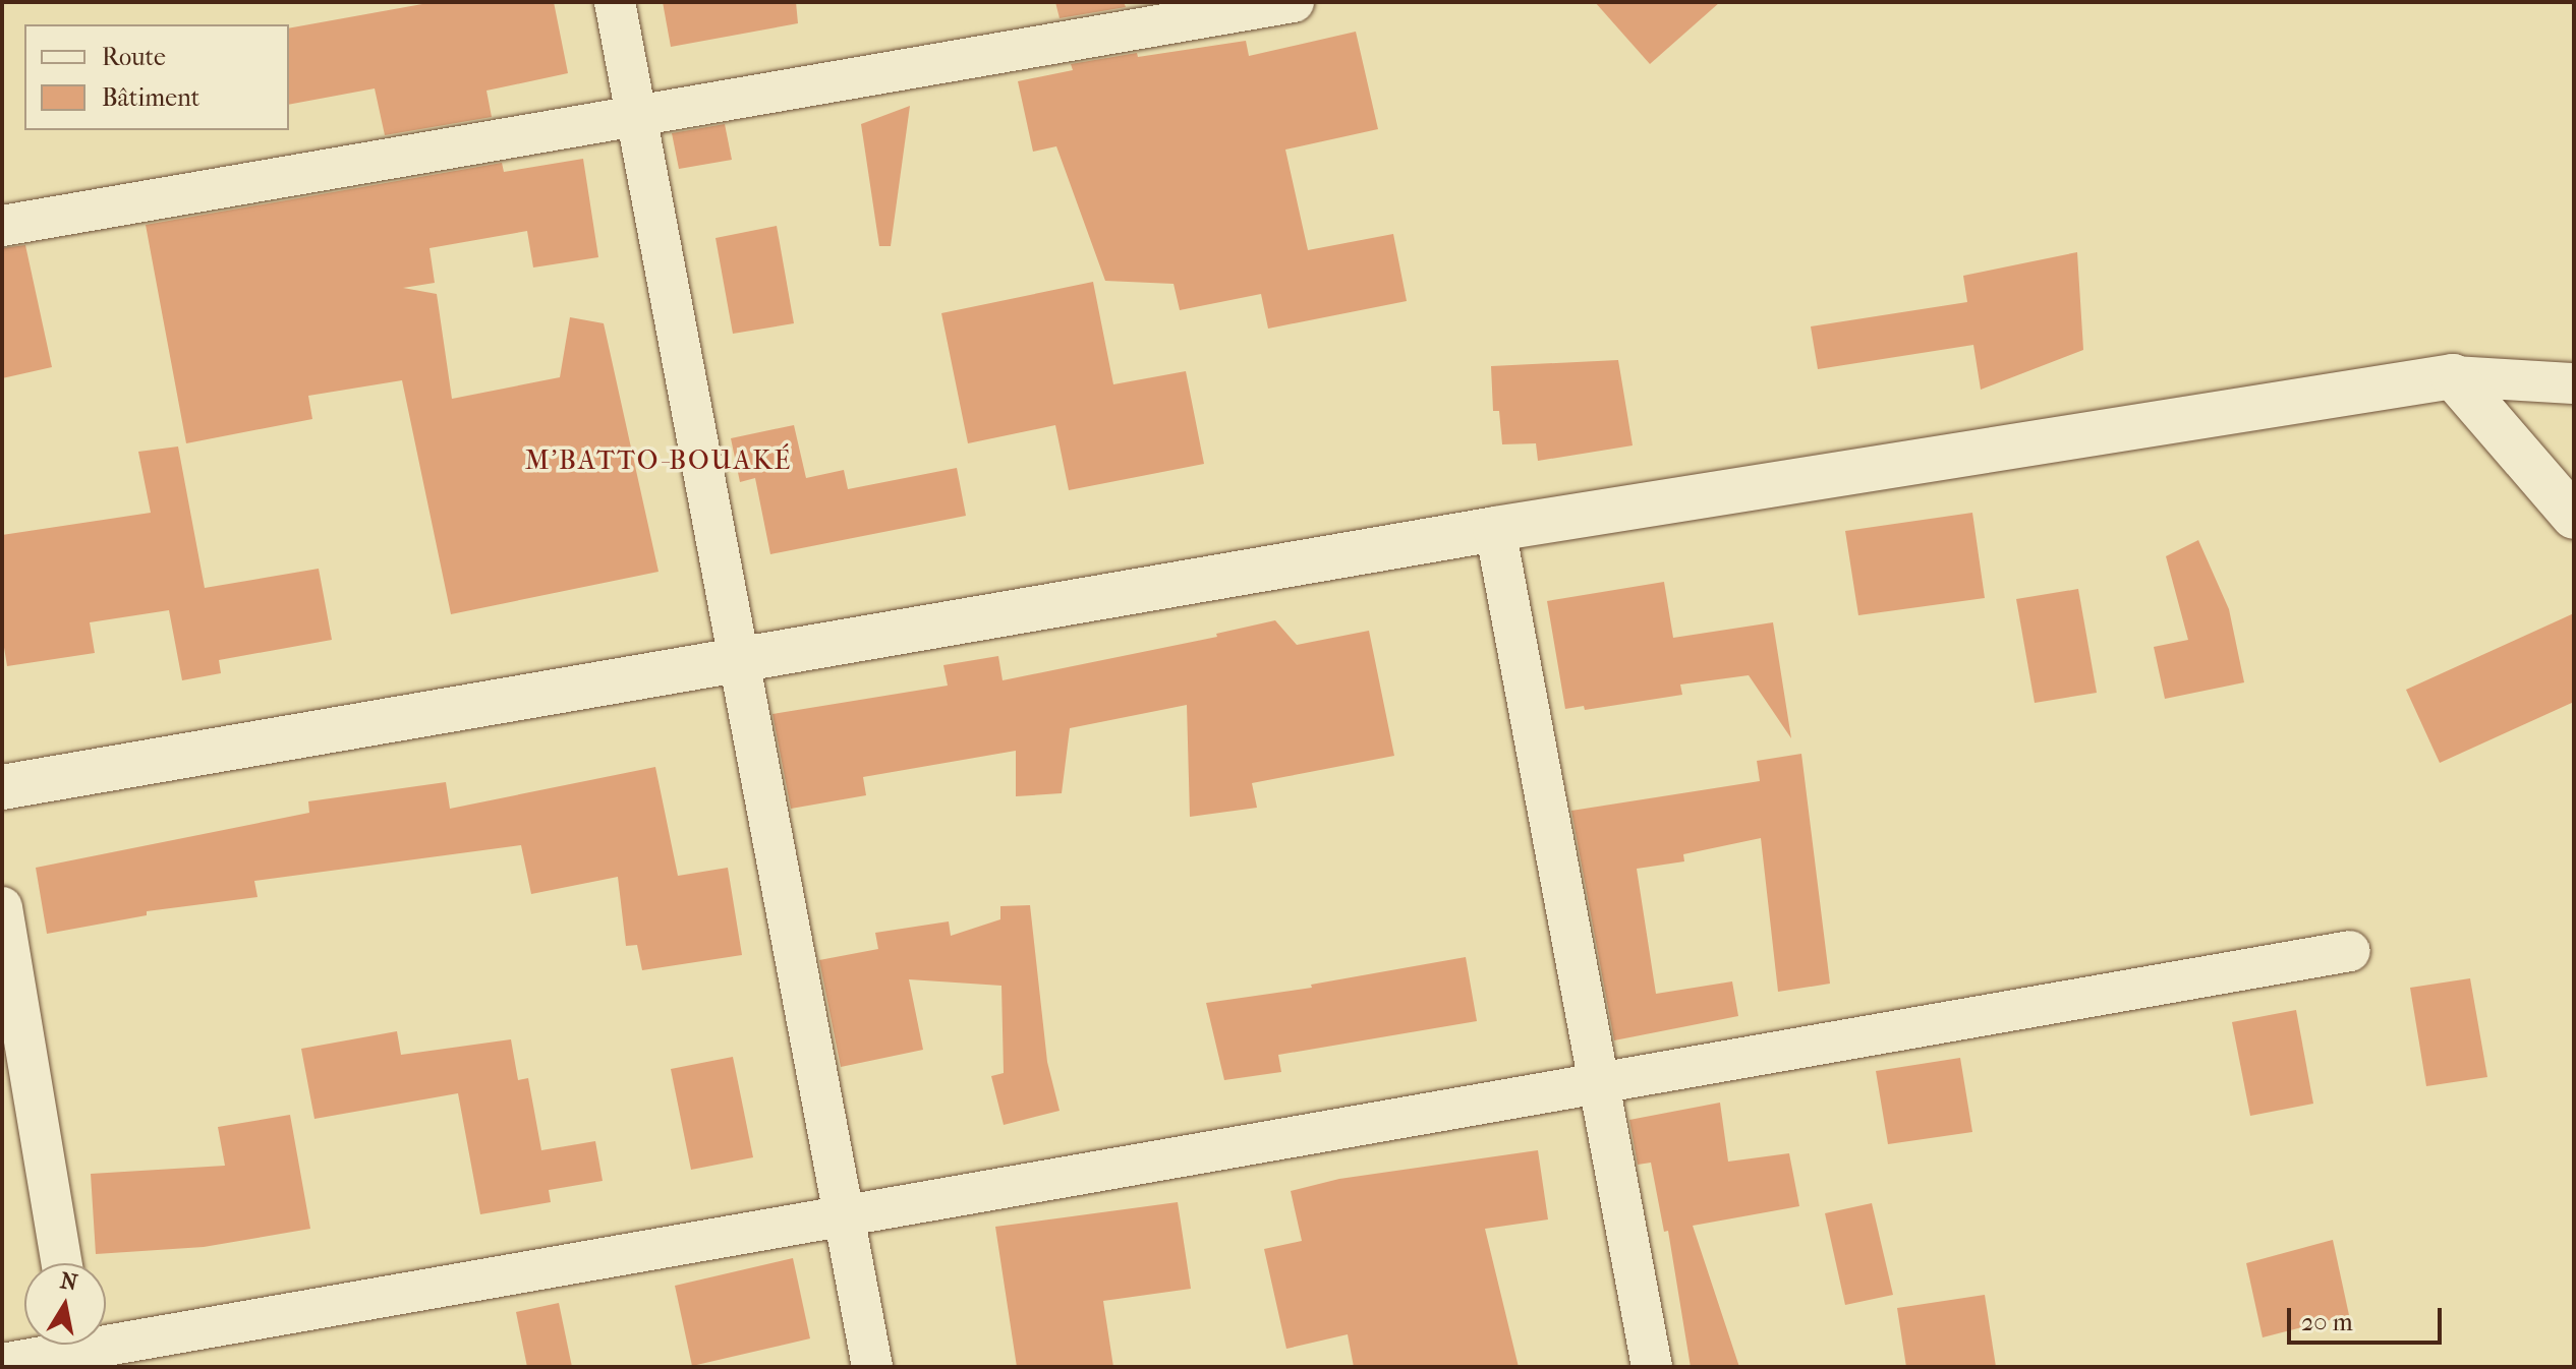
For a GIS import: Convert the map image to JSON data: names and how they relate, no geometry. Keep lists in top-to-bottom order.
{
  "districts": ["M'BATTO-BOUAKÉ"],
  "legend": ["Route", "Bâtiment"],
  "scale_bar": "20 m",
  "north": "top"
}
